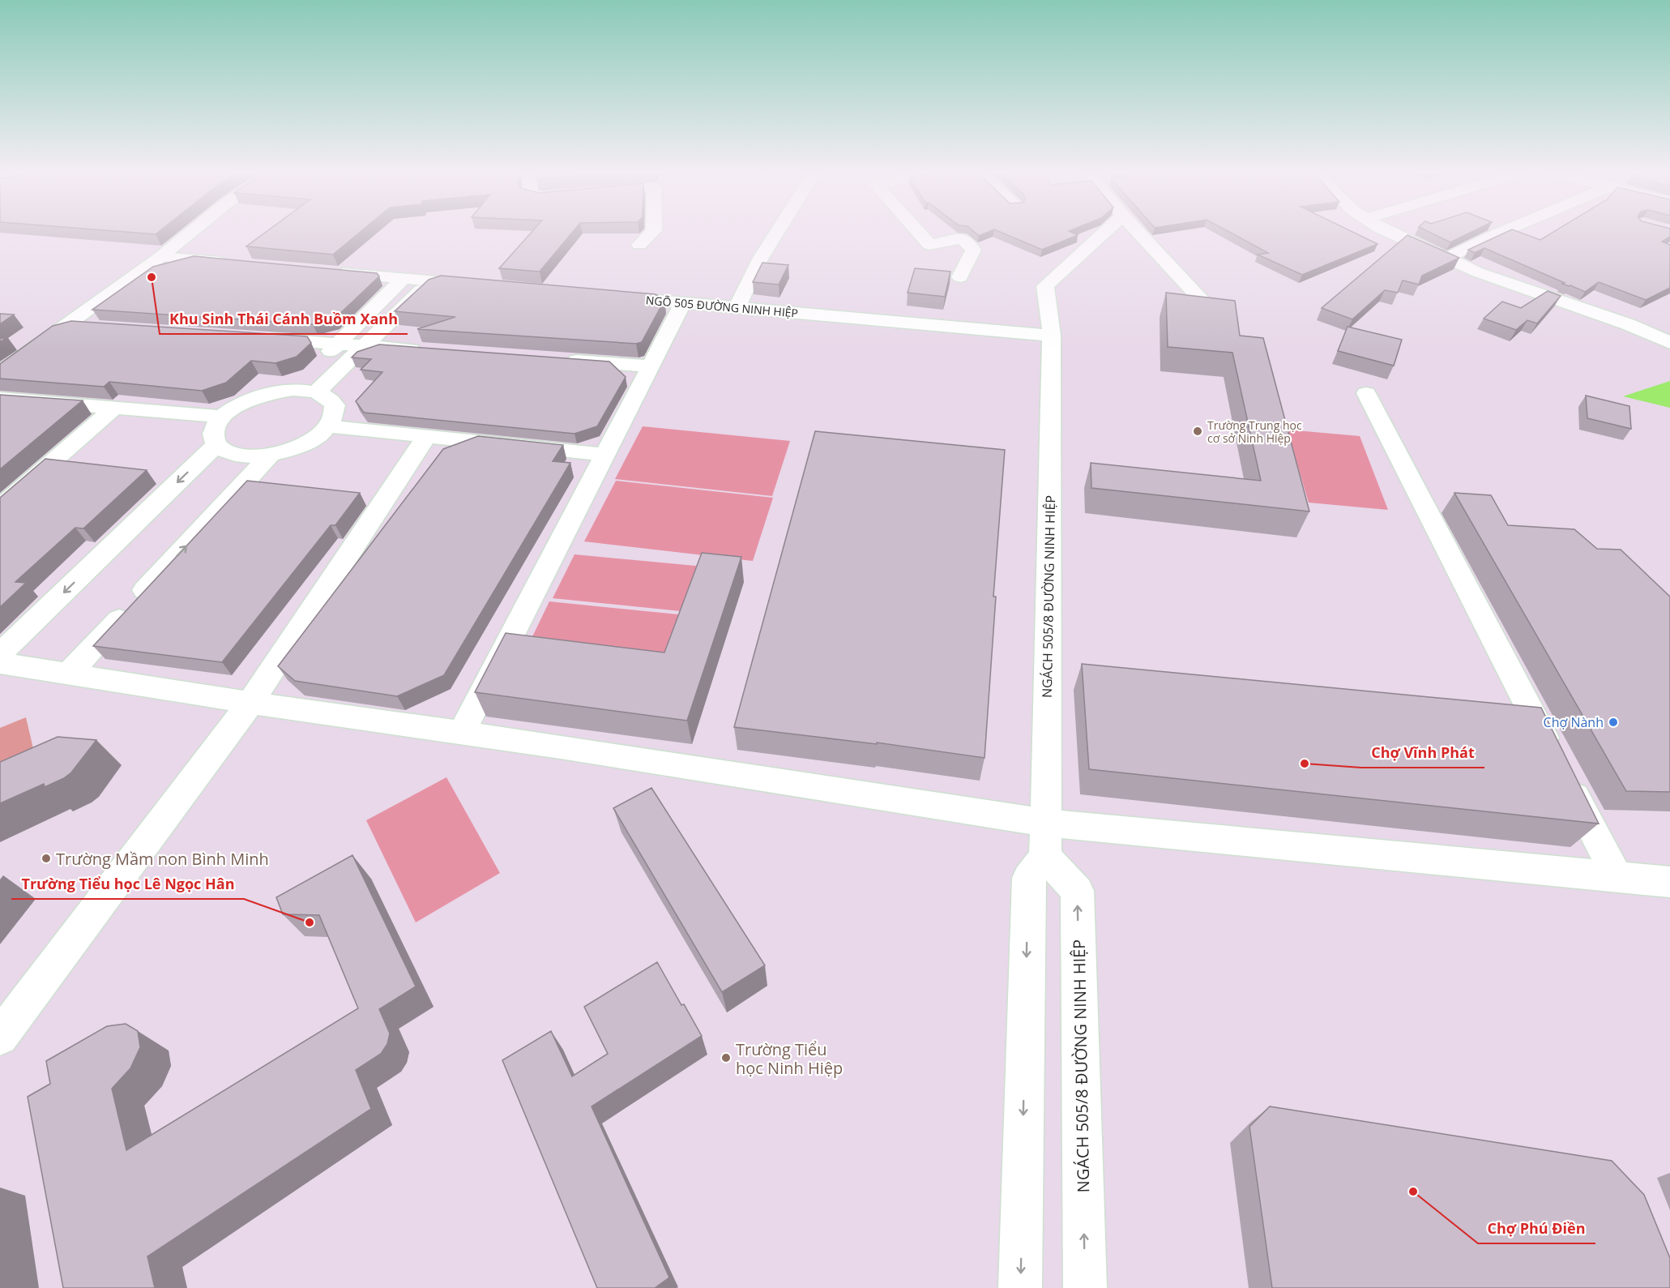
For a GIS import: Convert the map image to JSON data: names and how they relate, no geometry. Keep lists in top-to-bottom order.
{
  "streets": {
    "street": ["NGÕ 505 ĐƯỜNG NINH HIỆP", "NGÁCH 505/8 ĐƯỜNG NINH HIỆP"]
  },
  "crossings": [
    ["NGÕ 505 ĐƯỜNG NINH HIỆP", "NGÁCH 505/8 ĐƯỜNG NINH HIỆP"]
  ],
  "places": [
    "Khu Sinh Thái Cánh Buồm Xanh",
    "Trường Trung học cơ sở Ninh Hiệp",
    "Chợ Nành",
    "Chợ Vĩnh Phát",
    "Trường Mầm non Bình Minh",
    "Trường Tiểu học Lê Ngọc Hân",
    "Trường Tiểu học Ninh Hiệp",
    "Chợ Phú Điền"
  ]
}
